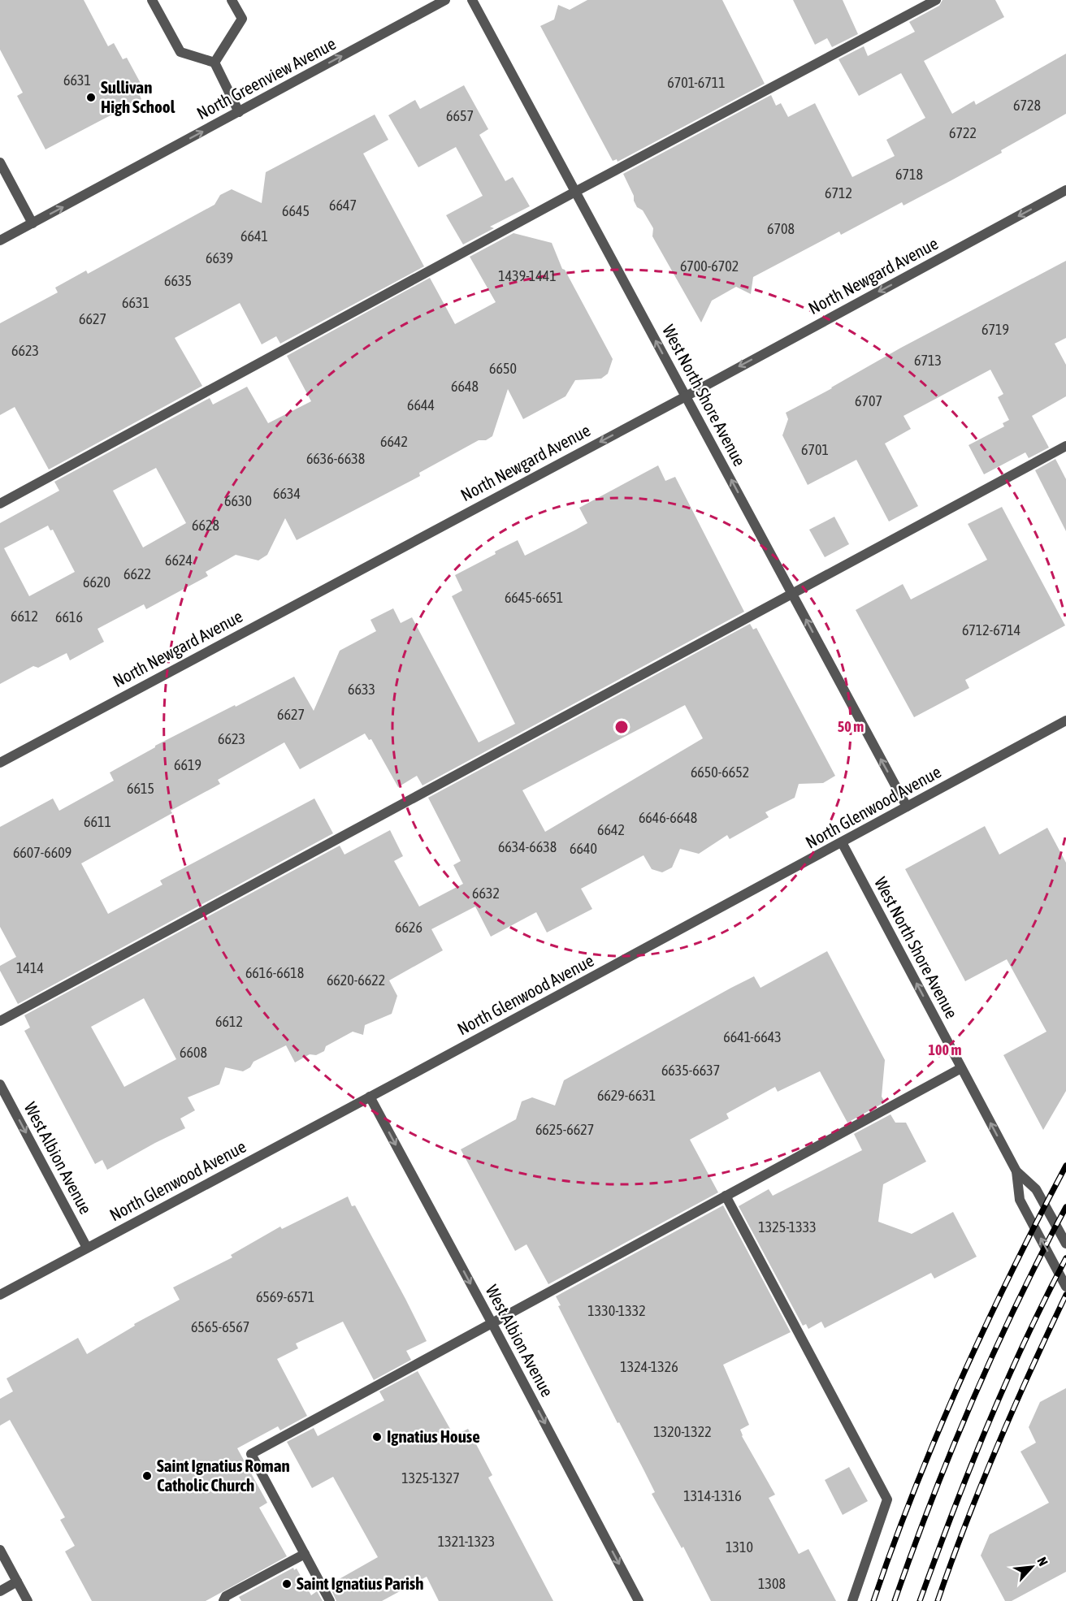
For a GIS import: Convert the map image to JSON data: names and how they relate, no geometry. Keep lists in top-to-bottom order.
{
  "streets": {
    "street": [
      "North Greenview Avenue",
      "North Newgard Avenue",
      "West North Shore Avenue",
      "North Glenwood Avenue",
      "West Albion Avenue"
    ]
  },
  "crossings": [
    ["North Newgard Avenue", "West North Shore Avenue"],
    ["West North Shore Avenue", "North Glenwood Avenue"],
    ["North Glenwood Avenue", "West Albion Avenue"]
  ],
  "one_way": [
    "North Greenview Avenue",
    "North Newgard Avenue",
    "West North Shore Avenue",
    "West Albion Avenue"
  ],
  "places": [
    "Sullivan High School",
    "Ignatius House",
    "Saint Ignatius Roman Catholic Church",
    "Saint Ignatius Parish"
  ],
  "house_numbers": [
    "6631",
    "6701-6711",
    "6728",
    "6657",
    "6722",
    "6718",
    "6712",
    "6647",
    "6645",
    "6708",
    "6641",
    "6639",
    "6700-6702",
    "1439-1441",
    "6635",
    "6631",
    "6627",
    "6719",
    "6623",
    "6713",
    "6650",
    "6648",
    "6707",
    "6644",
    "6642",
    "6701",
    "6636-6638",
    "6634",
    "6630",
    "6628",
    "6624",
    "6622",
    "6620",
    "6645-6651",
    "6612",
    "6616",
    "6712-6714",
    "6633",
    "6627",
    "6623",
    "6619",
    "6650-6652",
    "6615",
    "6646-6648",
    "6611",
    "6642",
    "6634-6638",
    "6640",
    "6607-6609",
    "6632",
    "6626",
    "1414",
    "6616-6618",
    "6620-6622",
    "6612",
    "6641-6643",
    "6608",
    "6635-6637",
    "6629-6631",
    "6625-6627",
    "1325-1333",
    "6569-6571",
    "1330-1332",
    "6565-6567",
    "1324-1326",
    "1320-1322",
    "1325-1327",
    "1314-1316",
    "1321-1323",
    "1310",
    "1308"
  ],
  "north": "top right",
  "rings": ["50 m", "100 m"]
}
